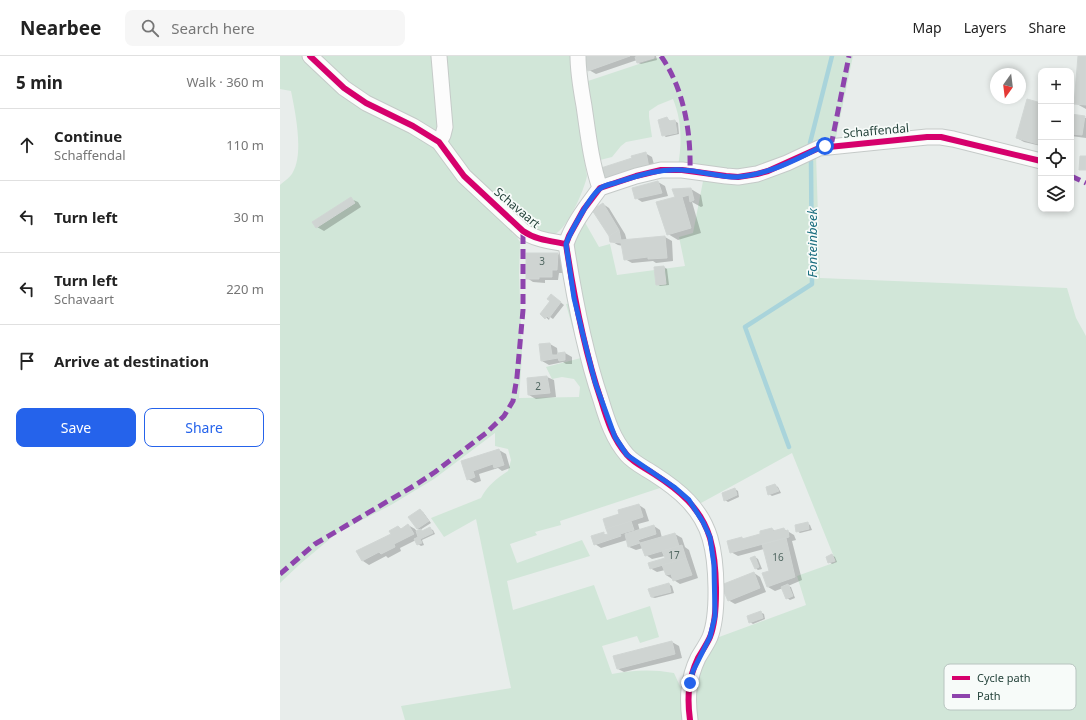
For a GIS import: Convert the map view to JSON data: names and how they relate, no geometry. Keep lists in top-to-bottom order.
{
  "streets": {
    "street": ["Schaffendal", "Schavaart"]
  },
  "water": ["Fonteinbeek"],
  "house_numbers": [
    "3",
    "2",
    "17",
    "16"
  ],
  "legend": ["Cycle path", "Path"],
  "north": "bottom",
  "page": {
    "header": "Nearbee",
    "search": "Search here",
    "nav": ["Map", "Layers", "Share"],
    "heading": ["5 min", "Walk · 360 m"],
    "map_buttons": ["+", "−"],
    "list": [
      ["Continue", "Schaffendal", "110 m"],
      ["Turn left", "30 m"],
      ["Turn left", "Schavaart", "220 m"],
      "Arrive at destination"
    ],
    "buttons": ["Save", "Share"]
  }
}
